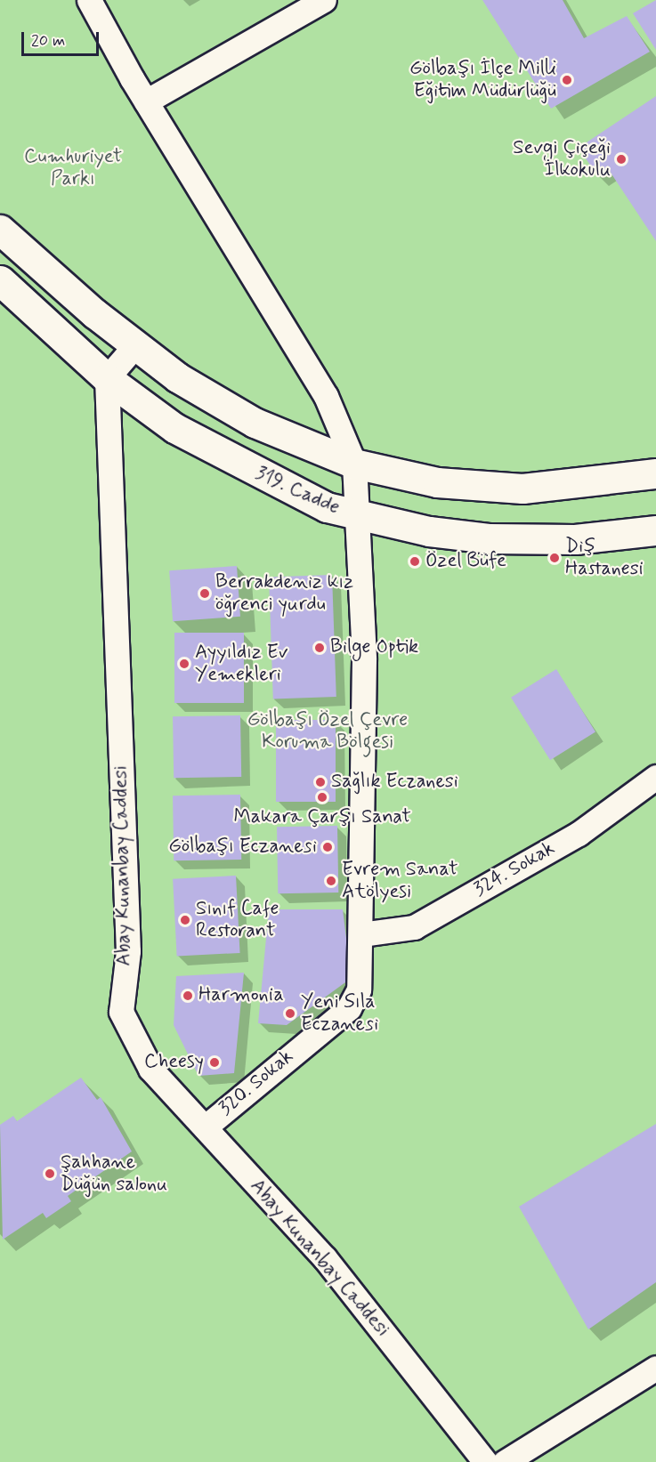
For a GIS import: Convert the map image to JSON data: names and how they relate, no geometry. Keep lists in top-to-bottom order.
{
  "streets": {
    "street": [
      "319. Cadde",
      "Abay Kunanbay Caddesi",
      "324. Sokak",
      "320. Sokak"
    ]
  },
  "crossings": [
    ["319. Cadde", "Abay Kunanbay Caddesi"],
    ["319. Cadde", "320. Sokak"],
    ["Abay Kunanbay Caddesi", "320. Sokak"],
    ["324. Sokak", "320. Sokak"]
  ],
  "parks": ["Cumhuriyet Parkı", "Gölbaşı Özel Çevre Koruma Bölgesi"],
  "places": [
    "Gölbaşı İlçe Milli Eğitim Müdürlüğü",
    "Sevgi Çiçeği İlkokulu",
    "Diş Hastanesi",
    "Özel Büfe",
    "Berrakdeniz kız öğrenci yurdu",
    "Bilge Optik",
    "Ayyıldız Ev Yemekleri",
    "Sağlık Eczanesi",
    "Makara Çarşı Sanat",
    "Gölbaşı Eczanesi",
    "Evrem Sanat Atölyesi",
    "Sınıf Cafe Restorant",
    "Harmonia",
    "Yeni Sıla Eczanesi",
    "Cheesy",
    "Şahhane Düğün salonu"
  ],
  "scale_bar": "20 m"
}
